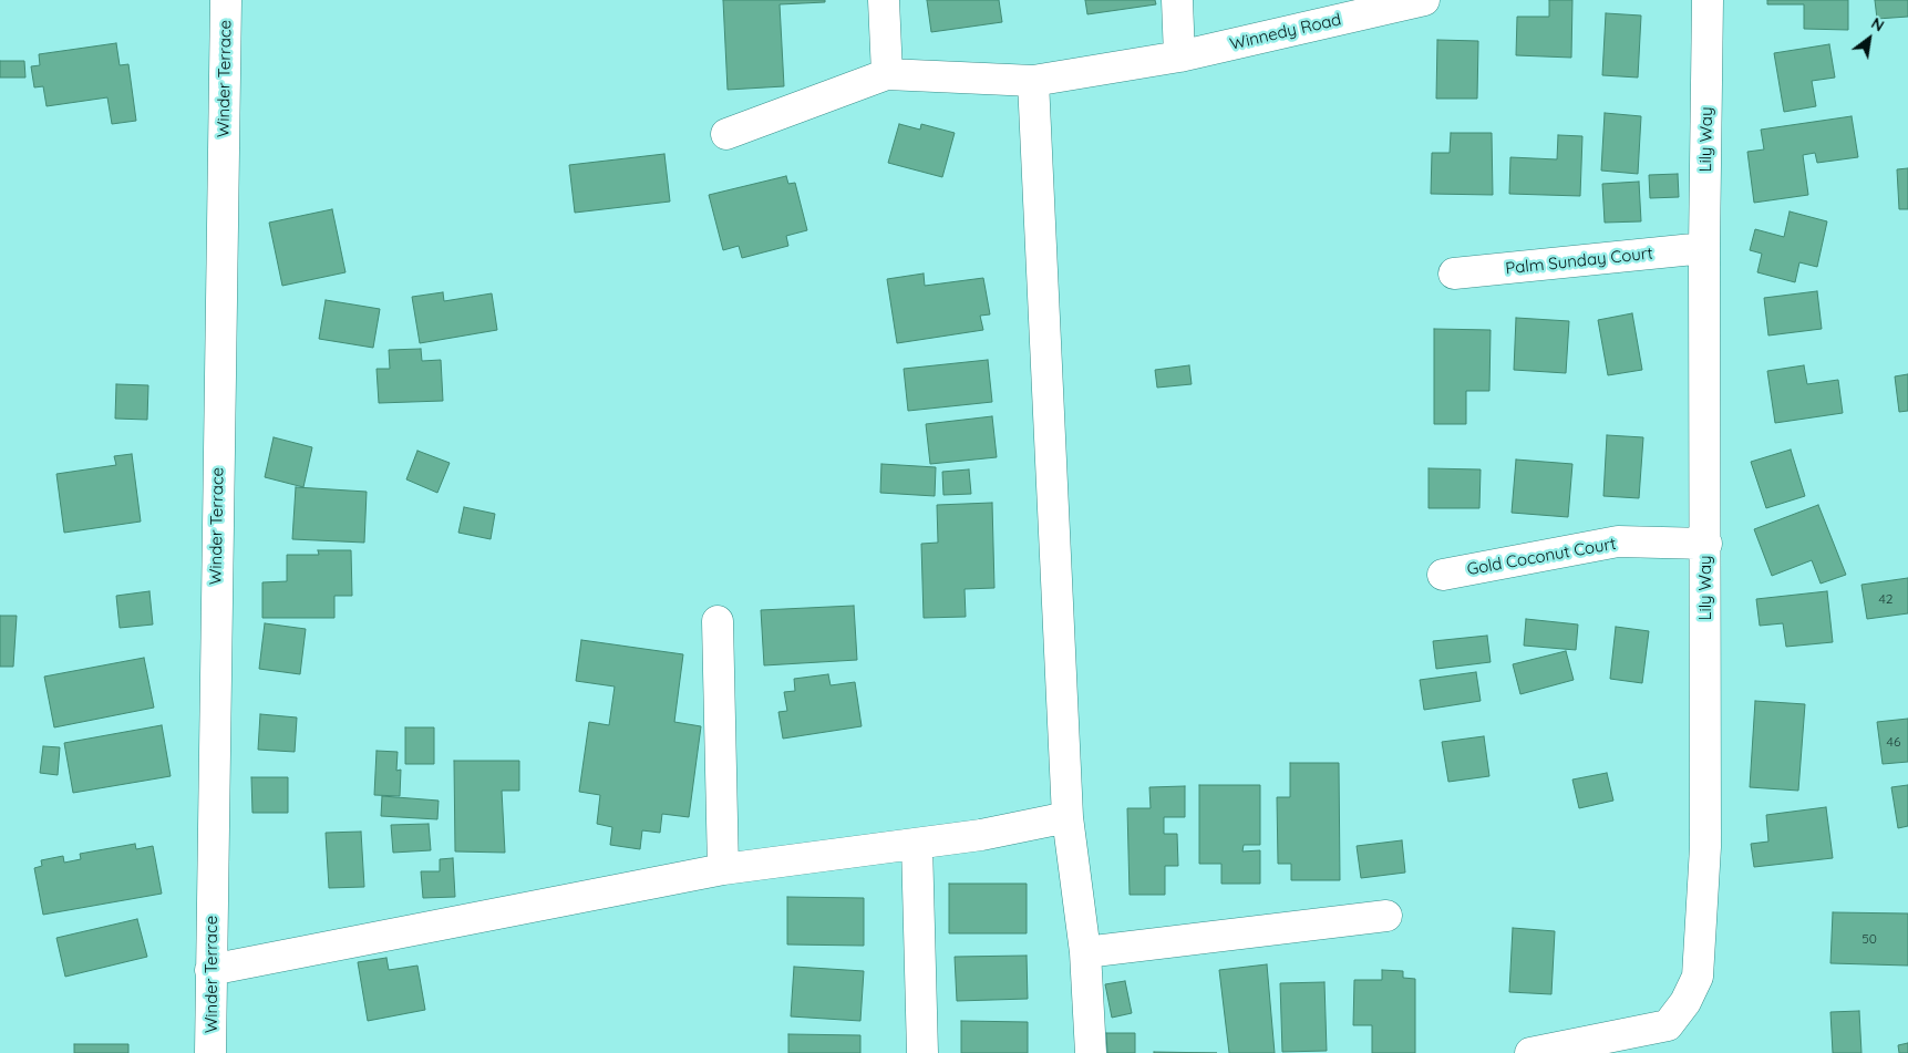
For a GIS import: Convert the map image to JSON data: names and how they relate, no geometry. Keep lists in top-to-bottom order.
{
  "streets": {
    "street": [
      "Winnedy Road",
      "Winder Terrace",
      "Lily Way",
      "Palm Sunday Court",
      "Gold Coconut Court"
    ]
  },
  "crossings": [
    ["Lily Way", "Palm Sunday Court"],
    ["Lily Way", "Gold Coconut Court"]
  ],
  "house_numbers": ["42", "46", "50"],
  "north": "top right"
}
